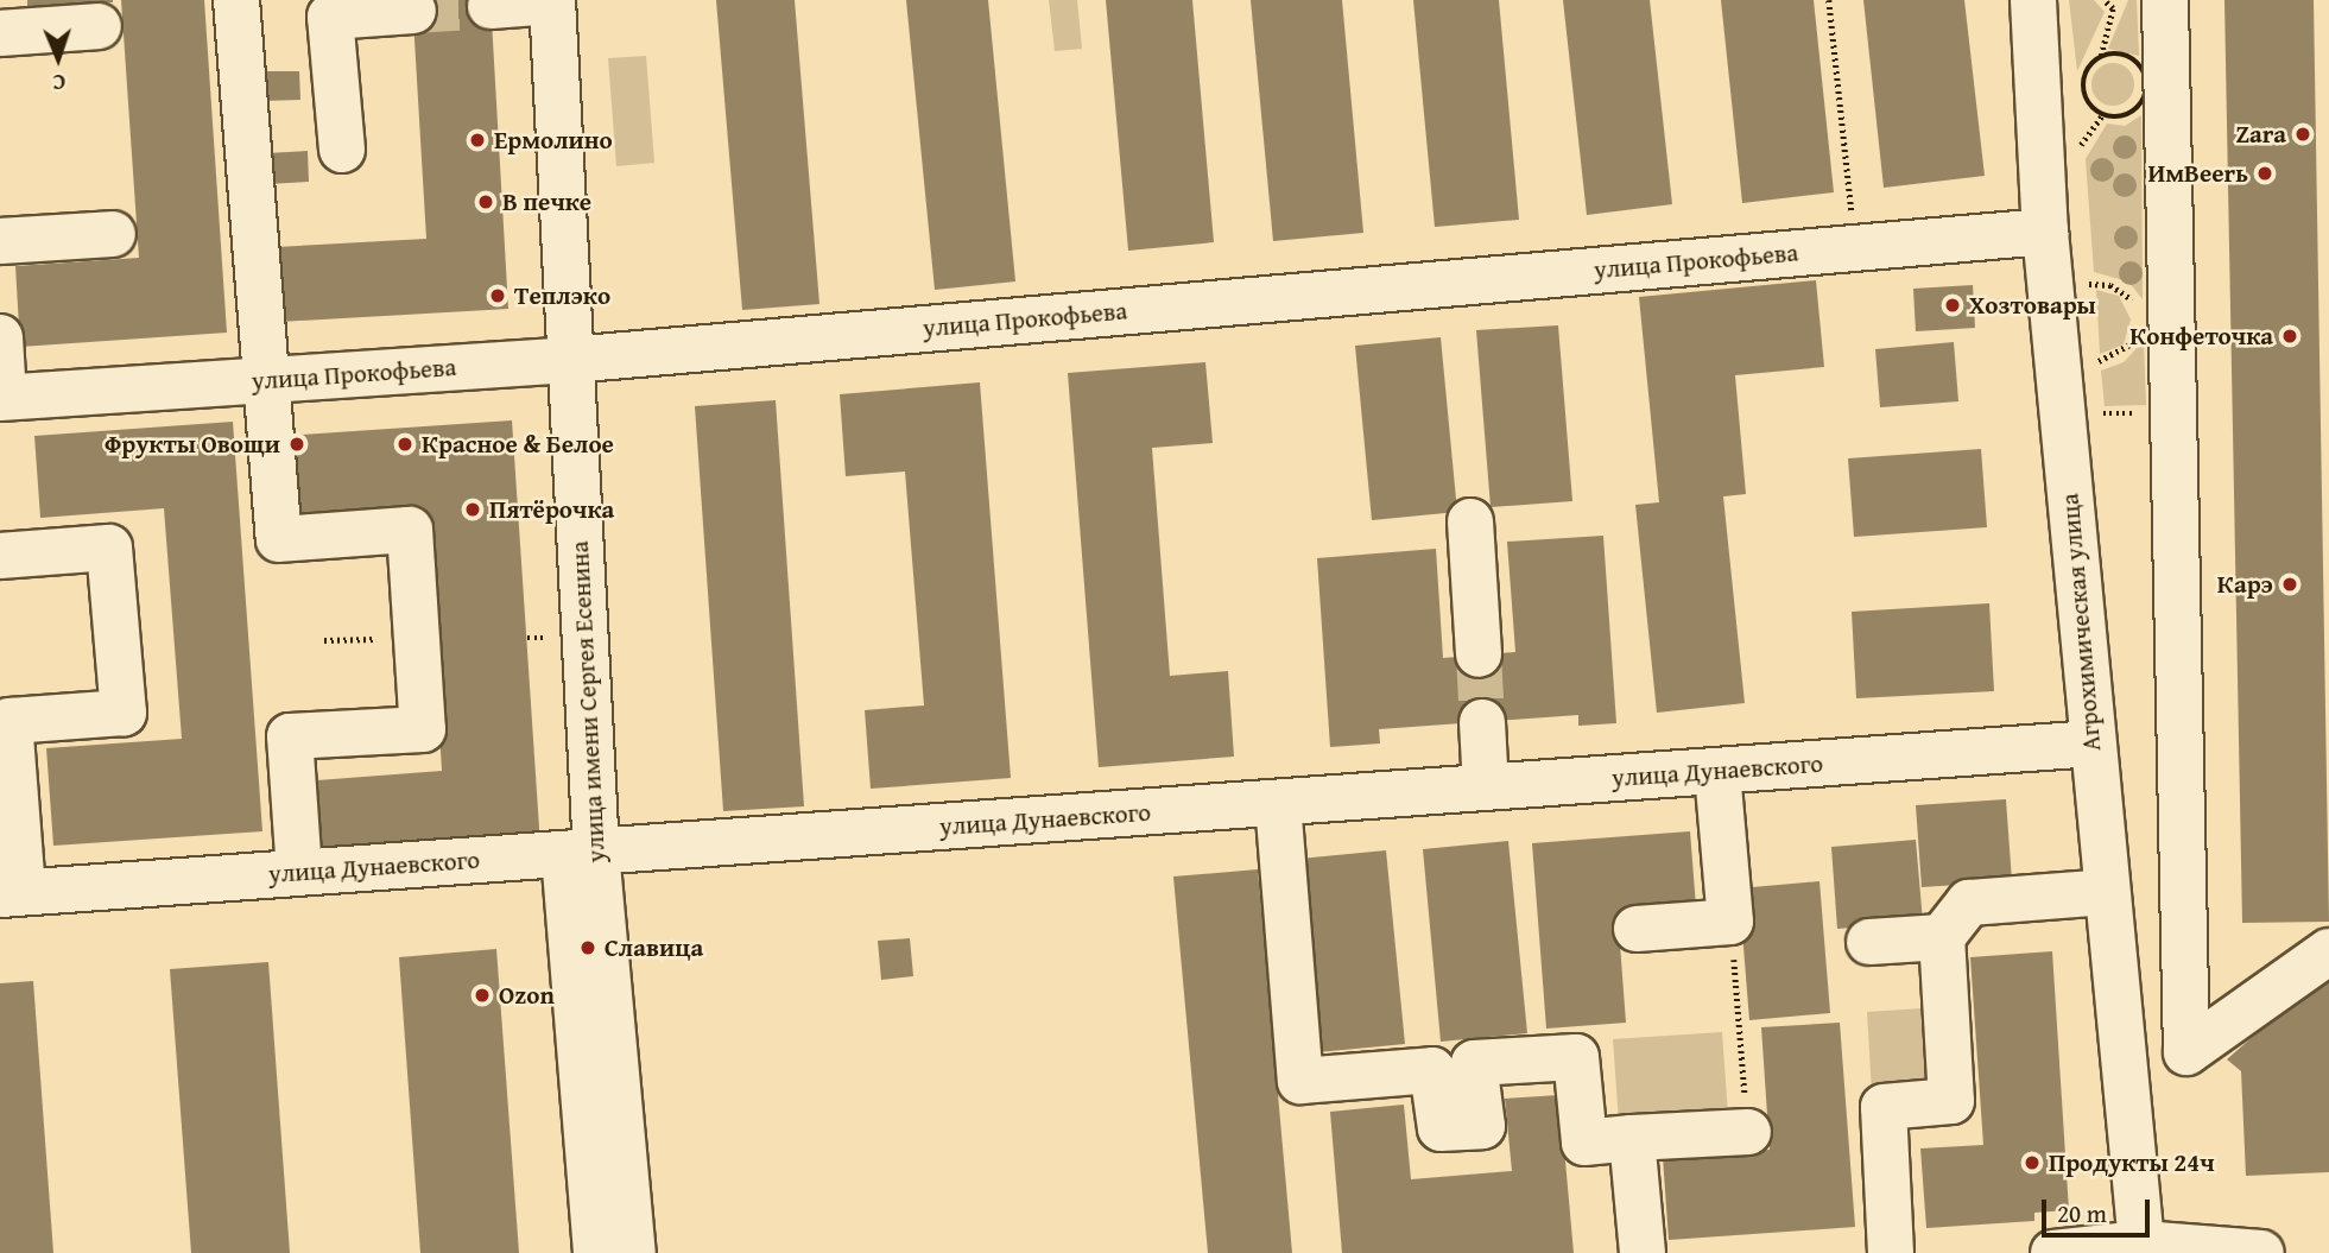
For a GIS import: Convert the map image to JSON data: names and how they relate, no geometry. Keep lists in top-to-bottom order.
{
  "streets": {
    "street": [
      "улица Прокофьева",
      "Агрохимическая улица",
      "улица имени Сергея Есенина",
      "улица Дунаевского"
    ]
  },
  "crossings": [
    ["улица Прокофьева", "Агрохимическая улица"],
    ["улица Прокофьева", "улица имени Сергея Есенина"],
    ["Агрохимическая улица", "улица Дунаевского"],
    ["улица имени Сергея Есенина", "улица Дунаевского"]
  ],
  "places": [
    "Zara",
    "Ермолино",
    "ИмBeerь",
    "В печке",
    "Теплэко",
    "Хозтовары",
    "Конфеточка",
    "Фрукты Овощи",
    "Красное & Белое",
    "Пятёрочка",
    "Карэ",
    "Славица",
    "Ozon",
    "Продукты 24ч"
  ],
  "scale_bar": "20 m",
  "north": "bottom"
}
